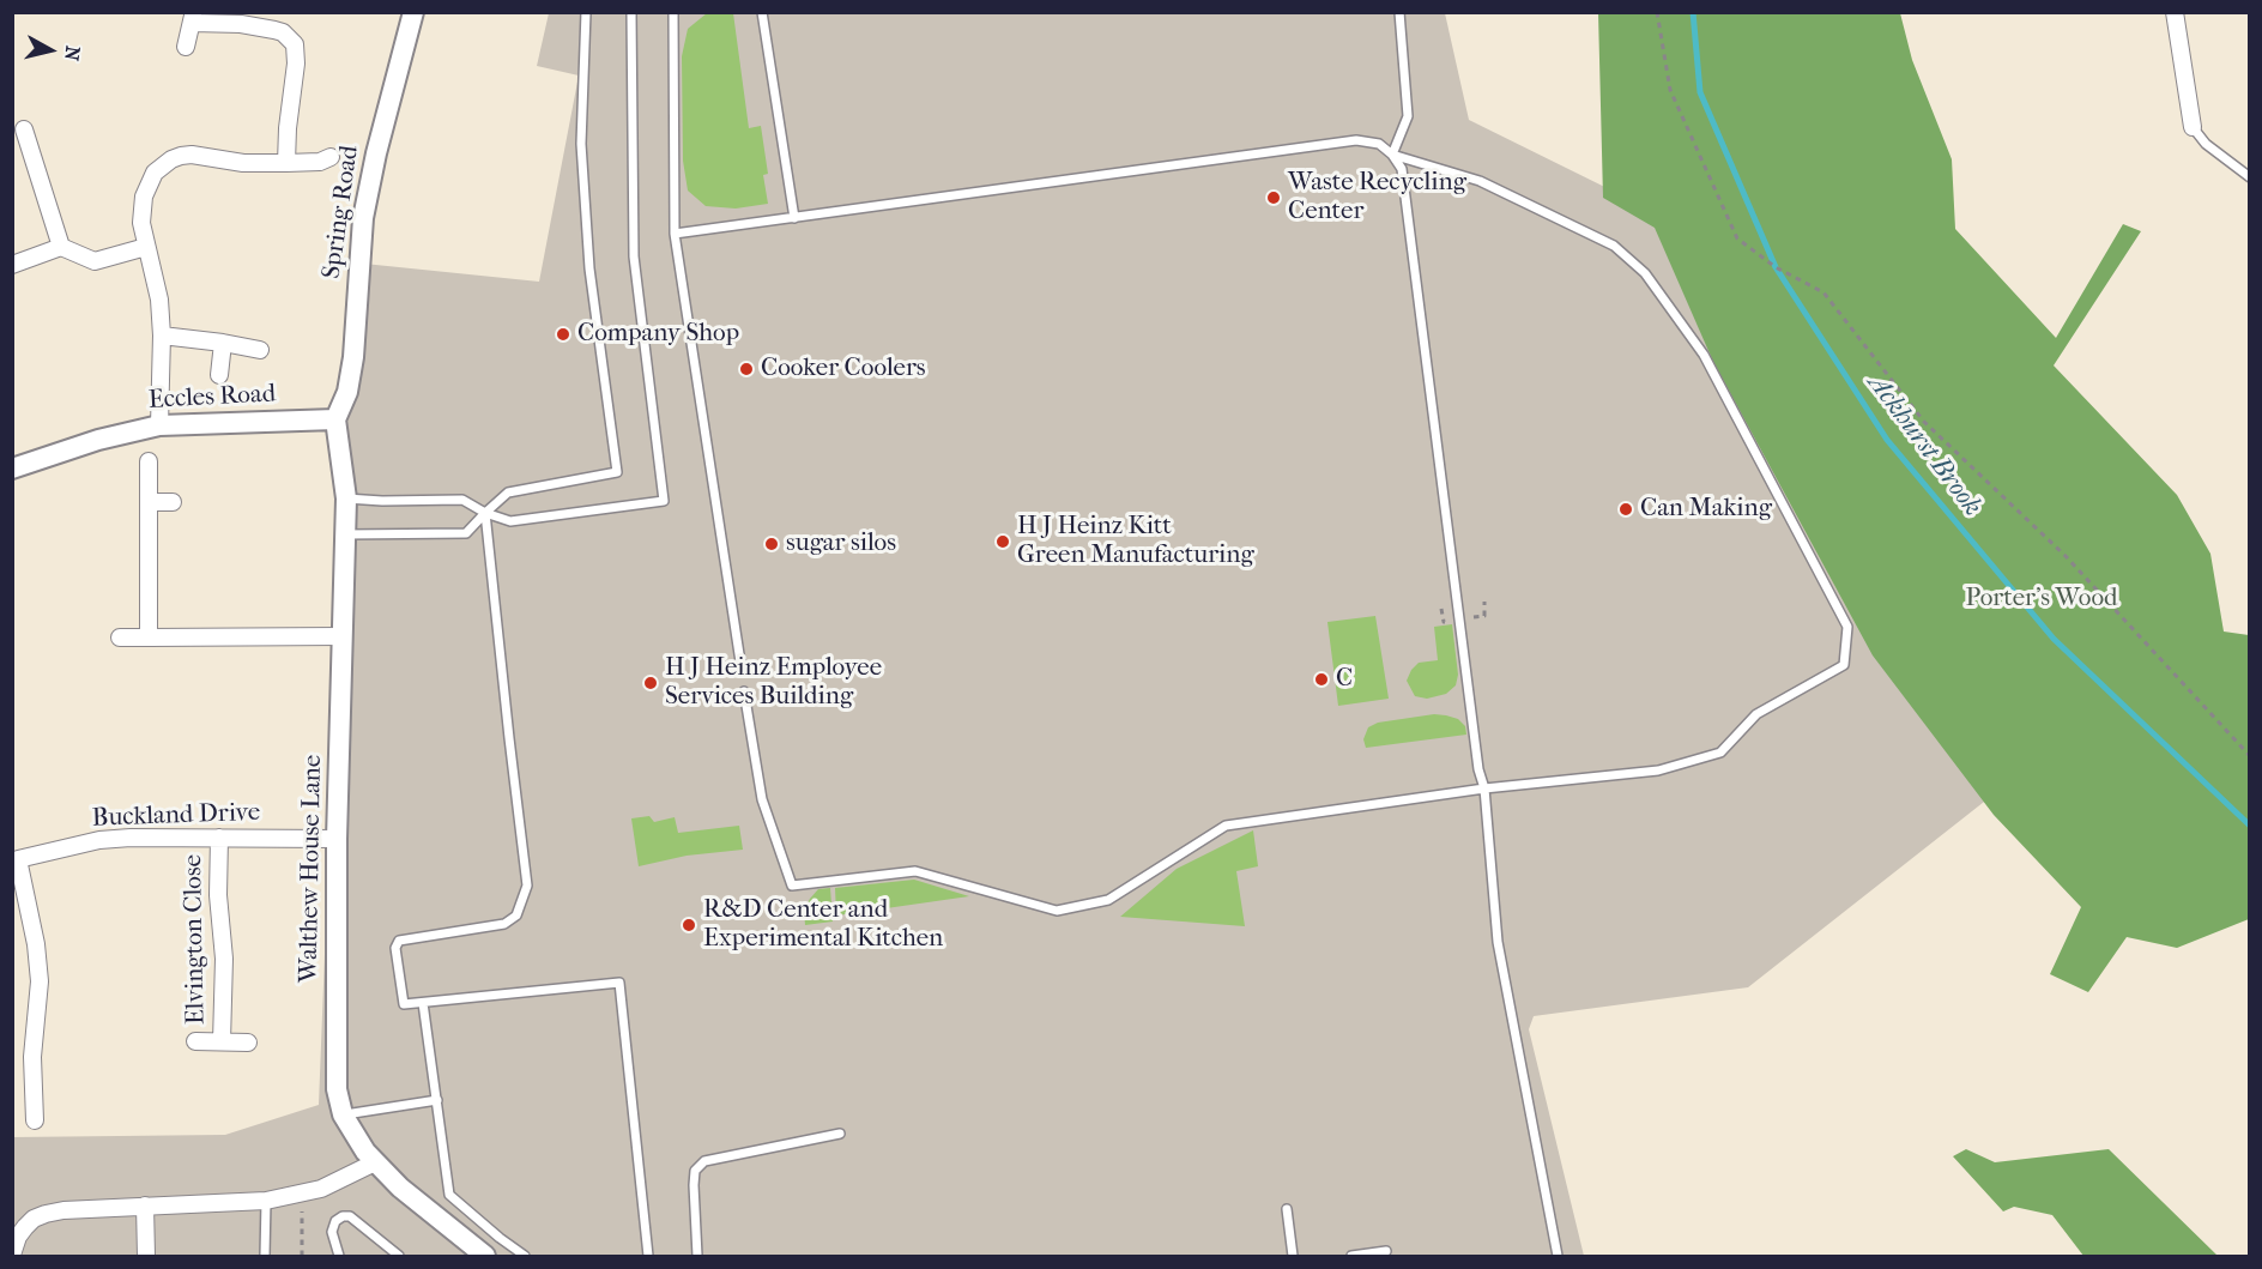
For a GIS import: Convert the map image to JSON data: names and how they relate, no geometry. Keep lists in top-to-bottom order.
{
  "streets": {
    "street": [
      "Spring Road",
      "Eccles Road",
      "Buckland Drive",
      "Walthew House Lane",
      "Elvington Close"
    ]
  },
  "crossings": [
    ["Spring Road", "Eccles Road"],
    ["Spring Road", "Walthew House Lane"],
    ["Eccles Road", "Walthew House Lane"],
    ["Buckland Drive", "Walthew House Lane"],
    ["Buckland Drive", "Elvington Close"]
  ],
  "water": ["Ackhurst Brook"],
  "parks": ["Porter's Wood"],
  "places": [
    "Waste Recycling Center",
    "Company Shop",
    "Cooker Coolers",
    "Can Making",
    "H J Heinz Kitt Green Manufacturing",
    "sugar silos",
    "C",
    "H J Heinz Employee Services Building",
    "R&D Center and Experimental Kitchen"
  ],
  "north": "right"
}
